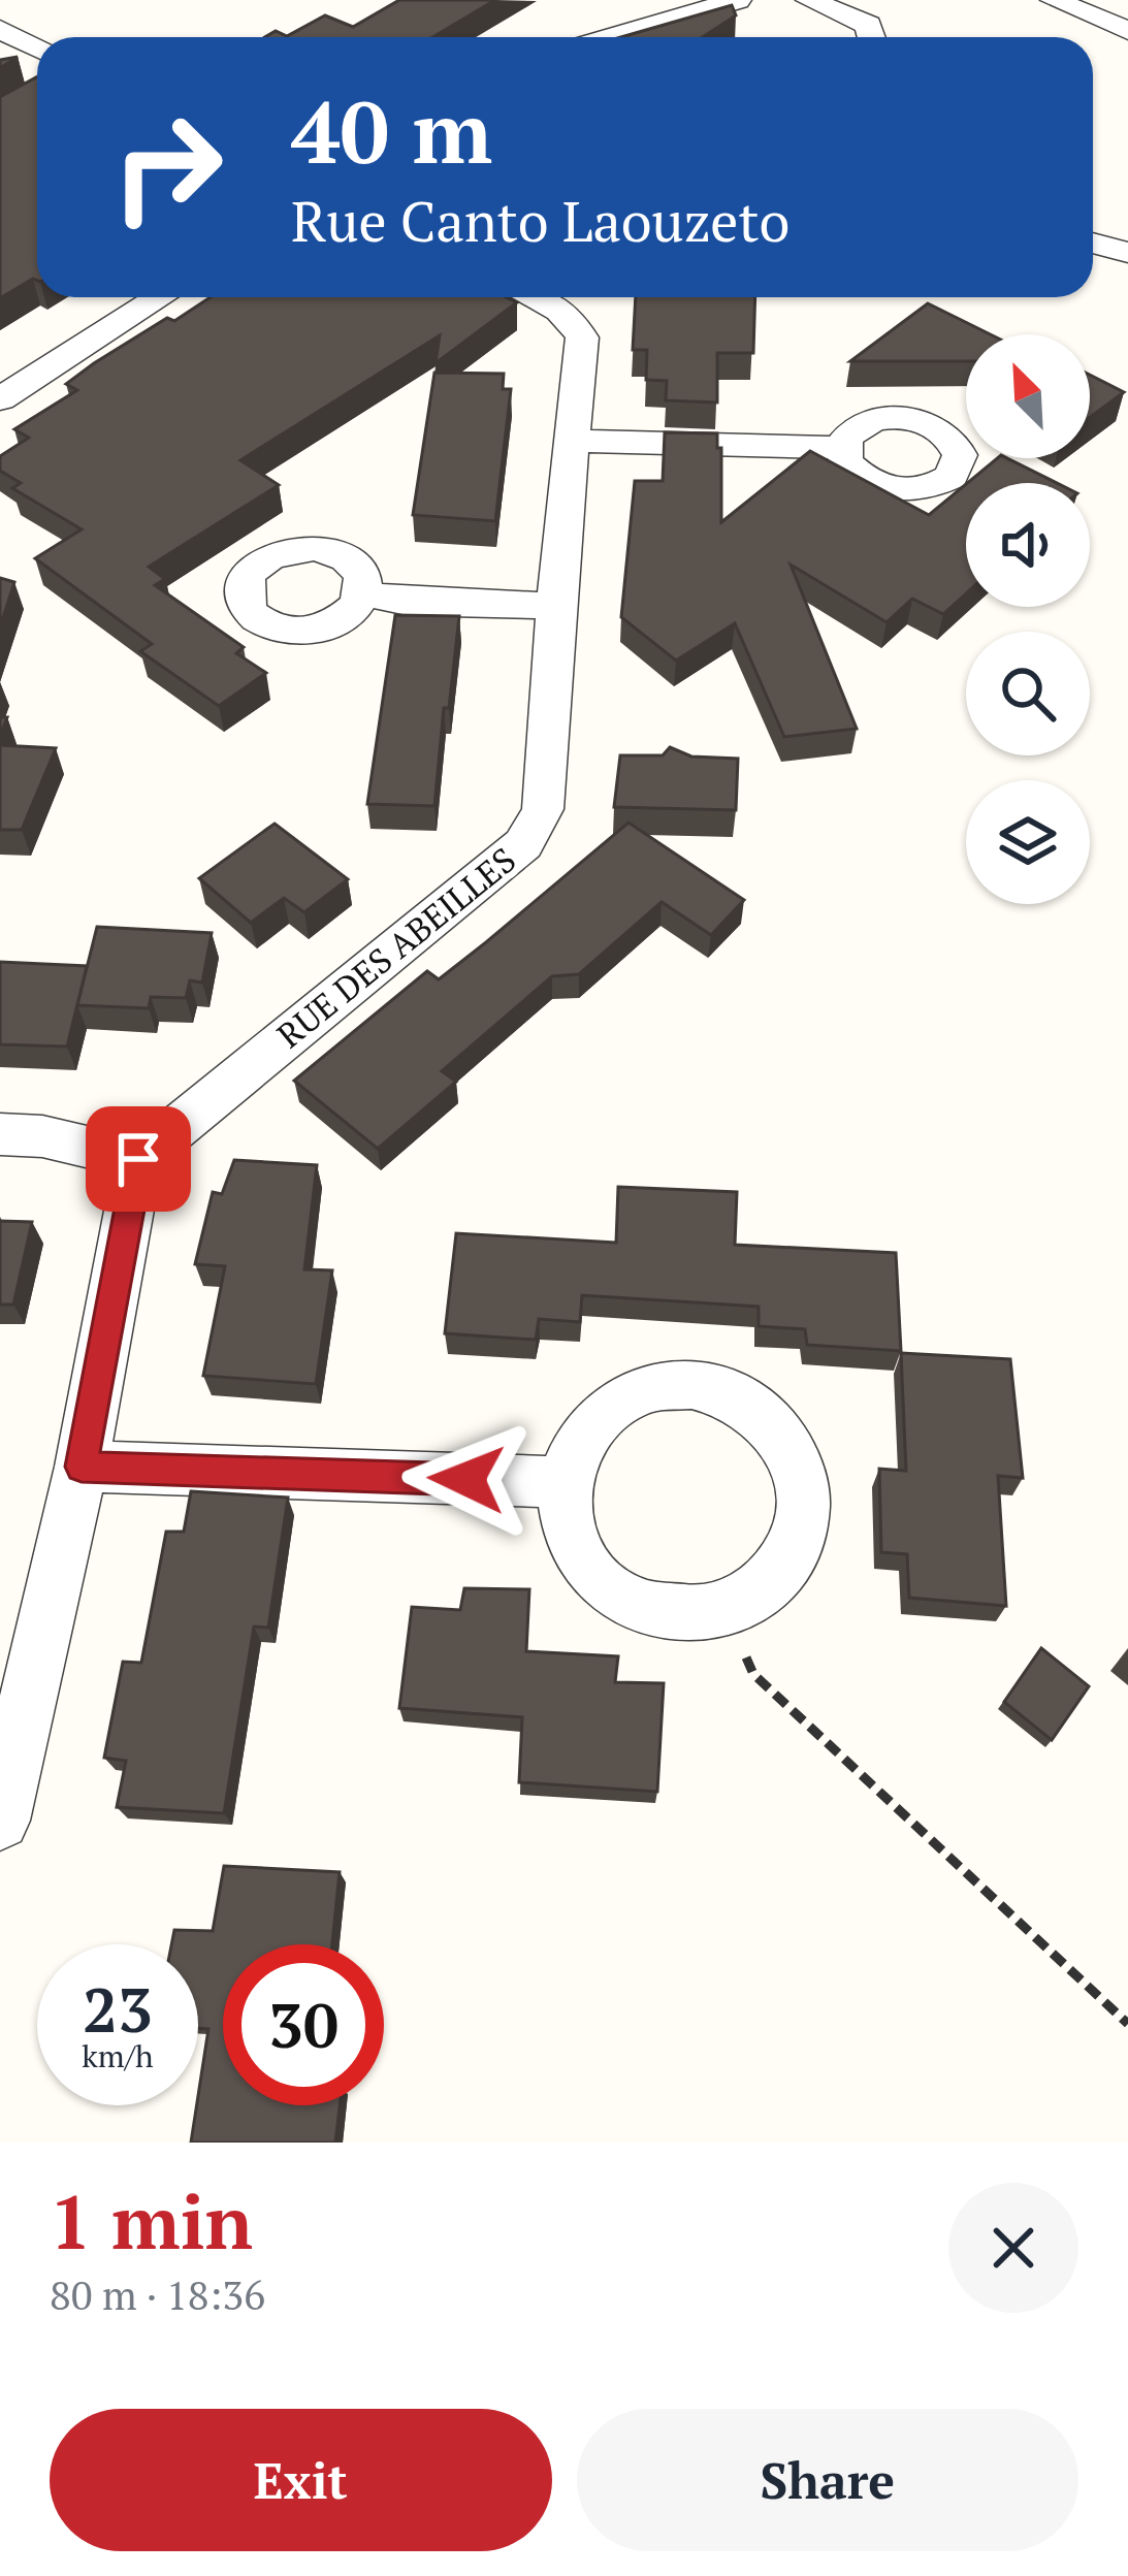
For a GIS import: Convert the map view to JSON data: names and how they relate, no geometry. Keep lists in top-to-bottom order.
{
  "streets": {
    "street": ["RUE DES ABEILLES"]
  },
  "north": "top left",
  "page": {
    "turn": ["40 m", "Rue Canto Laouzeto"],
    "speed": "23 km/h",
    "limit": "30",
    "heading": ["1 min", "80 m · 18:36"],
    "buttons": ["Exit", "Share"]
  }
}
